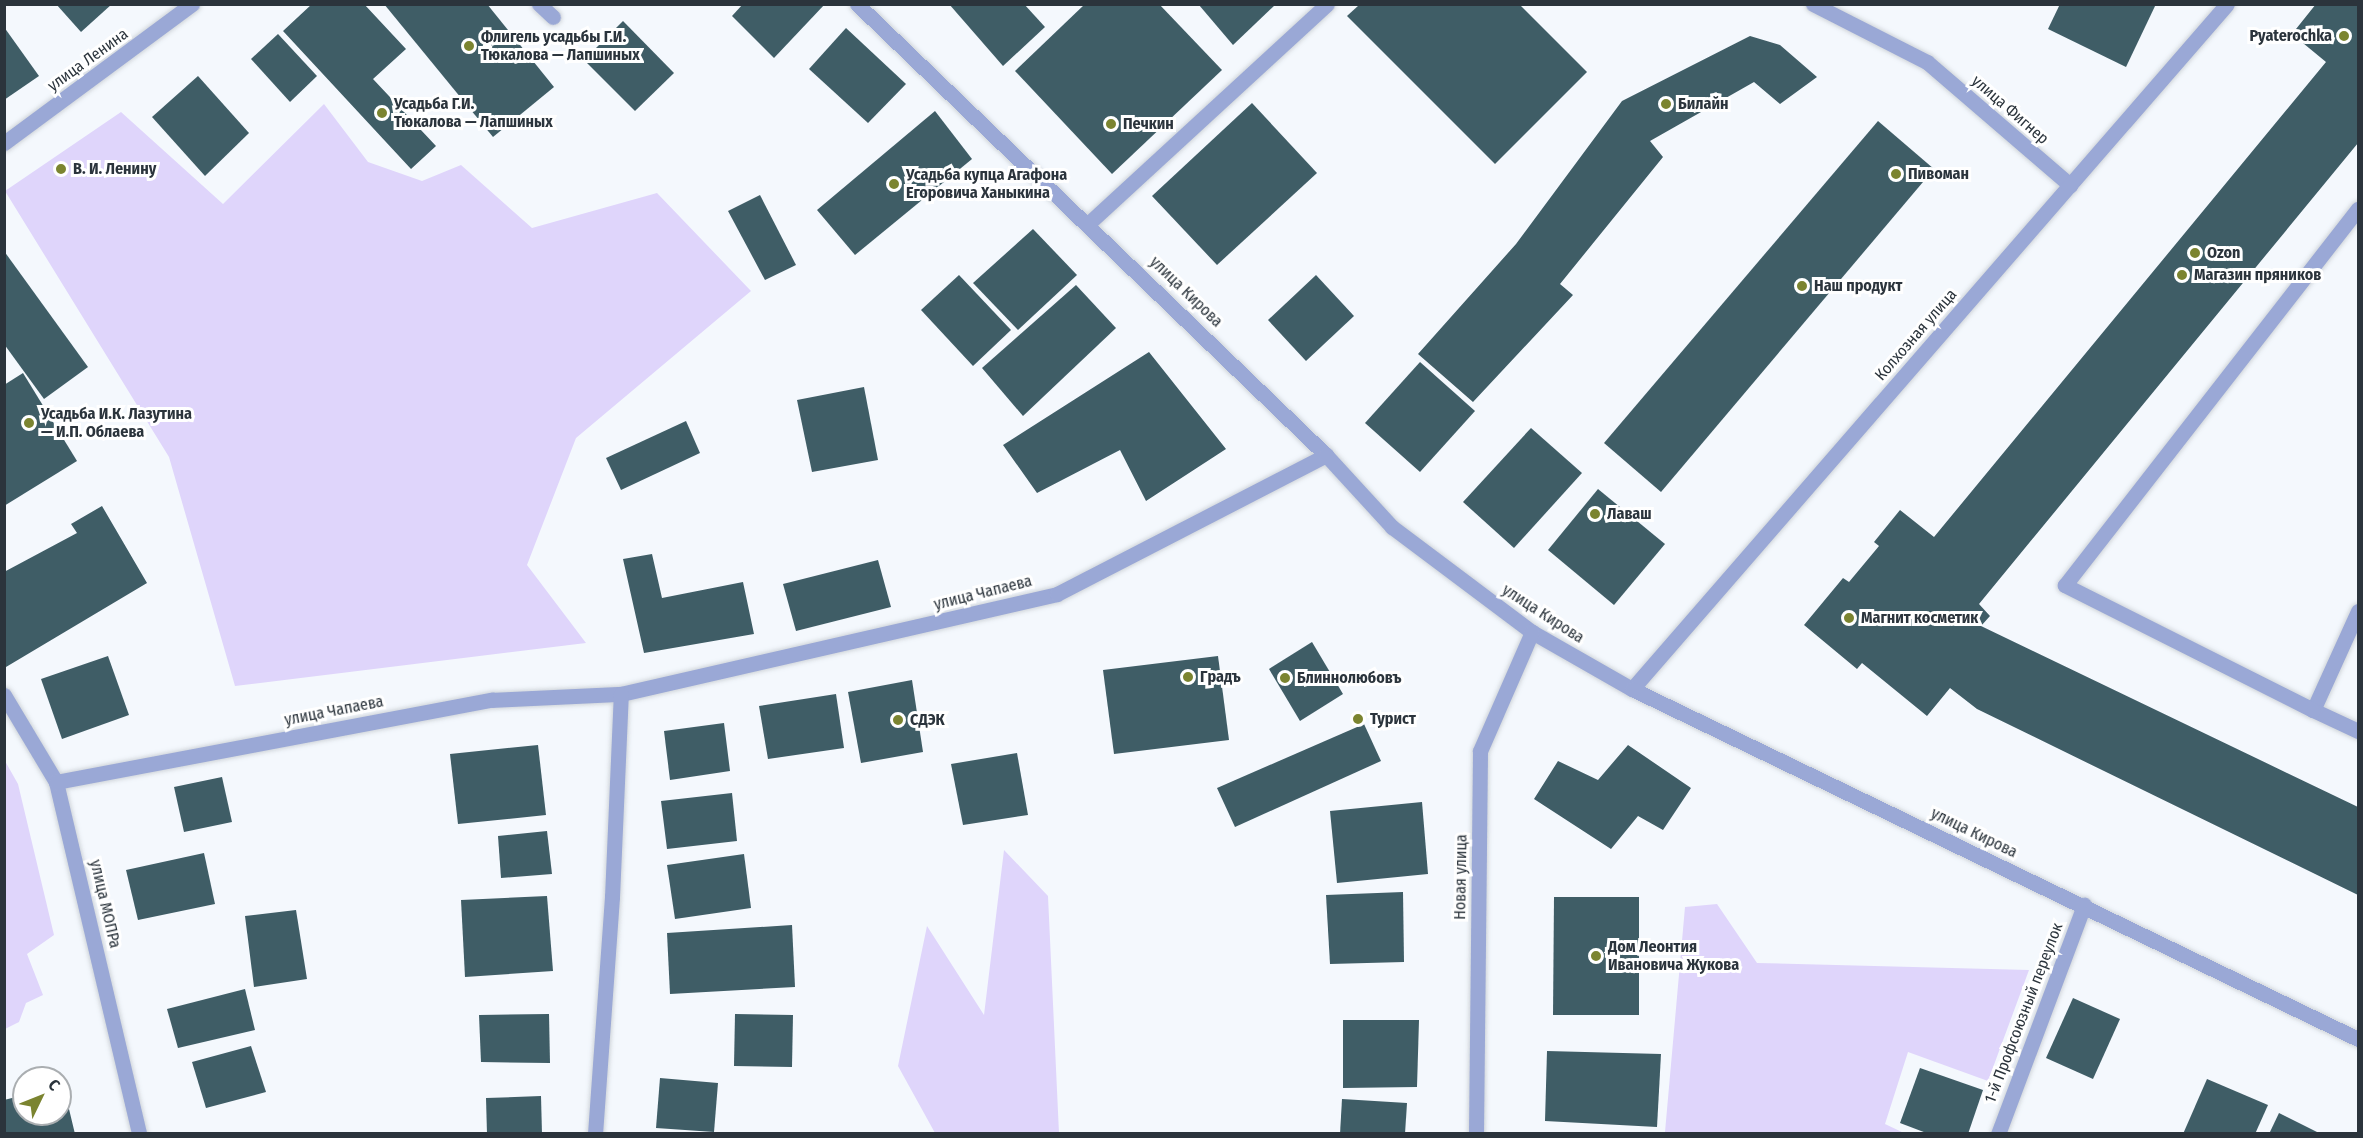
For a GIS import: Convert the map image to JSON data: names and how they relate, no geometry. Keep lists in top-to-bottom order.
{
  "streets": {
    "street": [
      "улица Ленина",
      "улица Фигнер",
      "улица Кирова",
      "Колхозная улица",
      "улица Чапаева",
      "Новая улица",
      "улица МОПРа",
      "1-й Профсоюзный переулок"
    ]
  },
  "crossings": [
    ["улица Фигнер", "Колхозная улица"],
    ["улица Кирова", "Колхозная улица"],
    ["улица Кирова", "улица Чапаева"],
    ["улица Кирова", "Новая улица"],
    ["улица Кирова", "1-й Профсоюзный переулок"],
    ["улица Чапаева", "улица МОПРа"]
  ],
  "places": [
    "Pyaterochka",
    "Флигель усадьбы Г.И. Тюкалова — Лапшиных",
    "Билайн",
    "Усадьба Г.И. Тюкалова — Лапшиных",
    "Печкин",
    "В. И. Ленину",
    "Пивоман",
    "Усадьба купца Агафона Егоровича Ханыкина",
    "Ozon",
    "Магазин пряников",
    "Наш продукт",
    "Усадьба И.К. Лазутина — И.П. Облаева",
    "Лаваш",
    "Магнит косметик",
    "Градъ",
    "Блиннолюбовъ",
    "Турист",
    "СДЭК",
    "Дом Леонтия Ивановича Жукова"
  ],
  "north": "top right"
}
